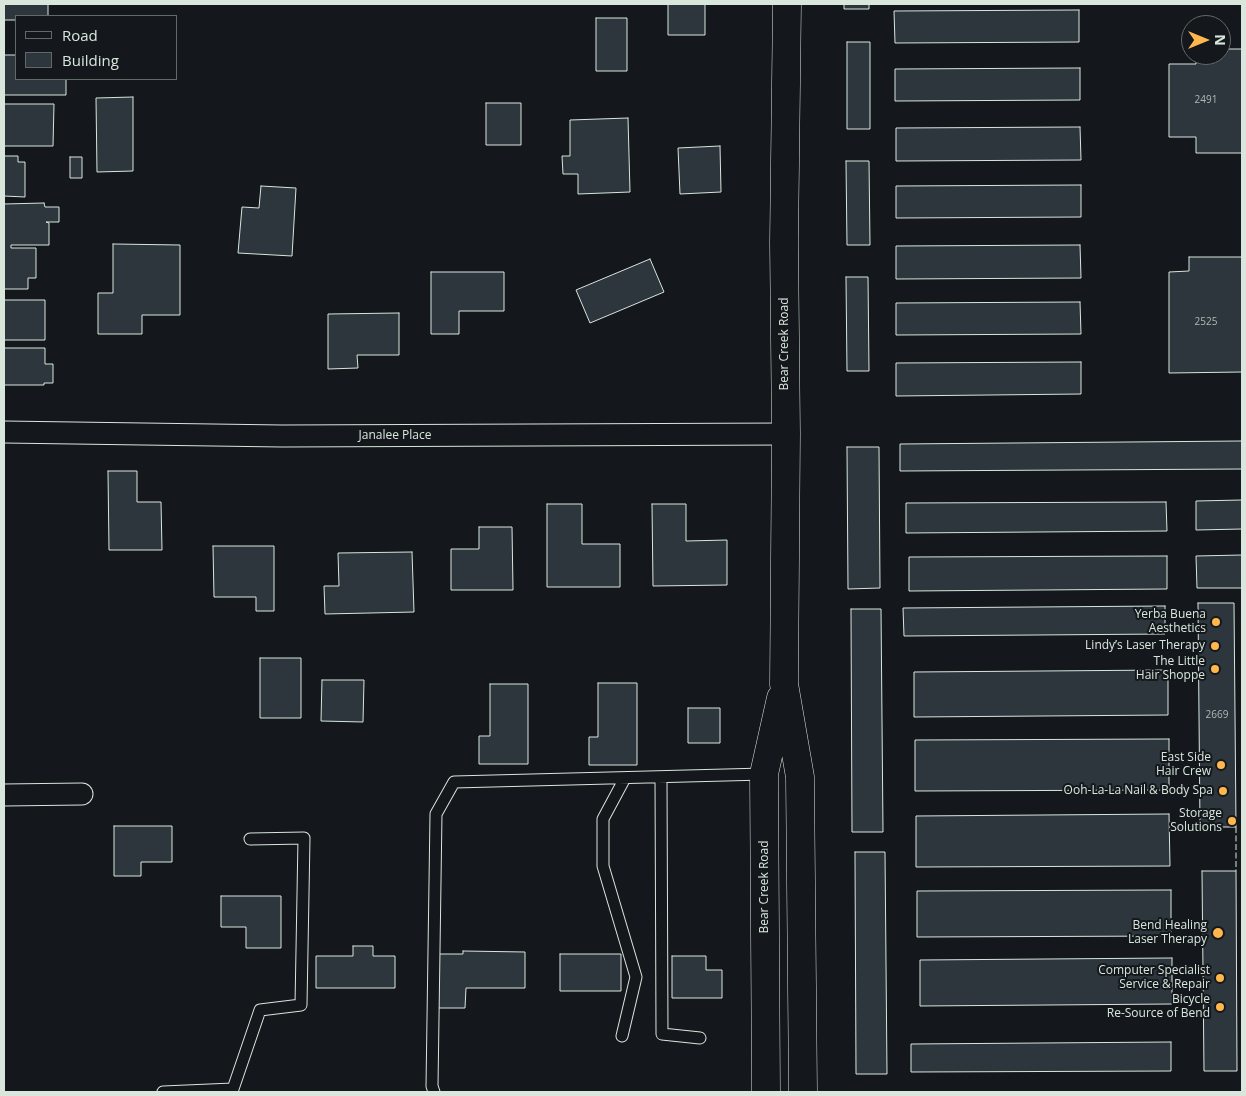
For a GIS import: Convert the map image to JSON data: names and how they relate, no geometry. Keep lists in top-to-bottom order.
{
  "streets": {
    "street": ["Bear Creek Road", "Janalee Place"]
  },
  "crossings": [
    ["Bear Creek Road", "Janalee Place"]
  ],
  "places": [
    "Yerba Buena Aesthetics",
    "Lindy’s Laser Therapy",
    "The Little Hair Shoppe",
    "East Side Hair Crew",
    "Ooh-La-La Nail & Body Spa",
    "Storage Solutions",
    "Bend Healing Laser Therapy",
    "Computer Specialist Service & Repair",
    "Bicycle Re-Source of Bend"
  ],
  "house_numbers": ["2491", "2525", "2669"],
  "legend": ["Road", "Building"],
  "north": "right"
}
